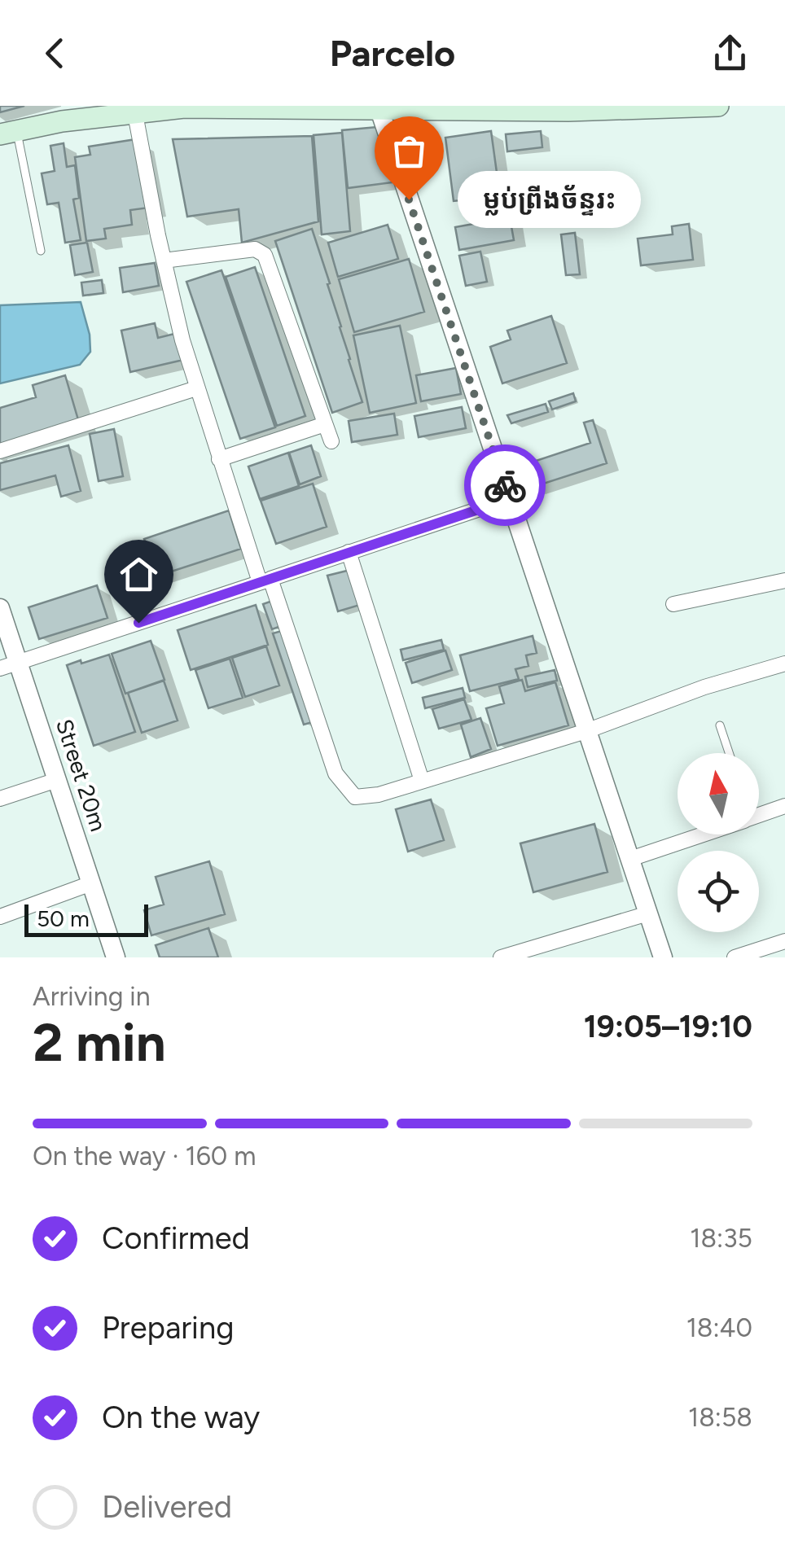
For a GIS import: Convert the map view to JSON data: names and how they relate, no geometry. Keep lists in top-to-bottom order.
{
  "streets": {
    "street": ["Street 20m"]
  },
  "places": ["ម្លប់ព្រីងច័ន្ទរះ"],
  "scale_bar": "50 m",
  "north": "top",
  "page": {
    "header": "Parcelo",
    "bubble": "ម្លប់ព្រីងច័ន្ទរះ",
    "scale": "50 m",
    "heading": ["2 min", "Arriving in", "19:05–19:10"],
    "bar": "On the way · 160 m",
    "list": [
      ["Confirmed", "18:35"],
      ["Preparing", "18:40"],
      ["On the way", "18:58"],
      "Delivered"
    ]
  }
}
